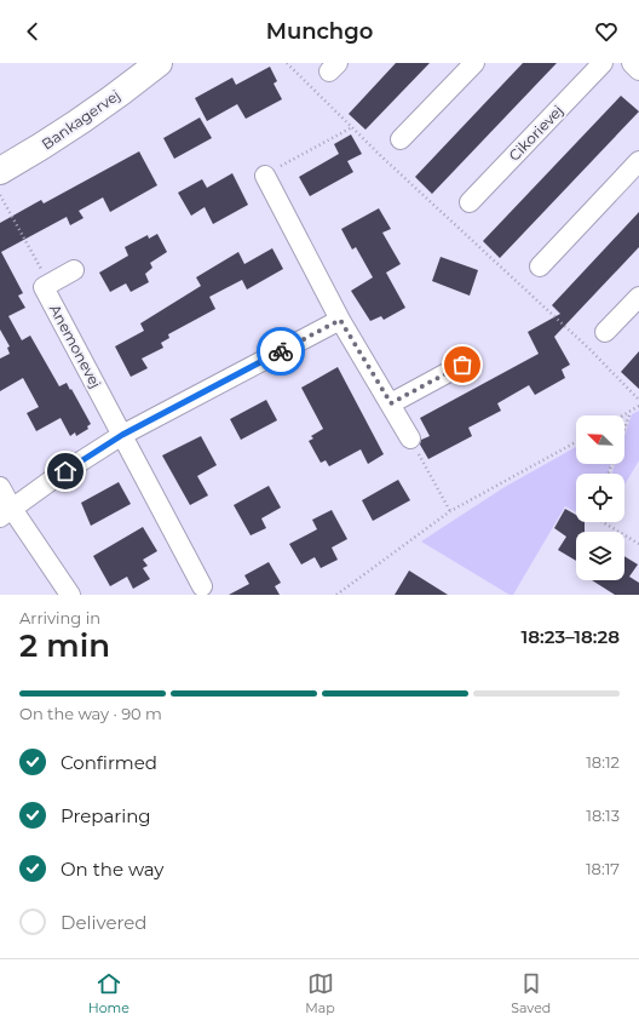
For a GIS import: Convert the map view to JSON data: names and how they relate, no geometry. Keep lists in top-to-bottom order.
{
  "streets": {
    "street": ["Bankagervej", "Cikorievej", "Anemonevej"]
  },
  "north": "top left",
  "page": {
    "header": "Munchgo",
    "heading": ["2 min", "Arriving in", "18:23–18:28"],
    "bar": "On the way · 90 m",
    "list": [
      ["Confirmed", "18:12"],
      ["Preparing", "18:13"],
      ["On the way", "18:17"],
      "Delivered"
    ],
    "tabs": ["Home", "Map", "Saved"]
  }
}
